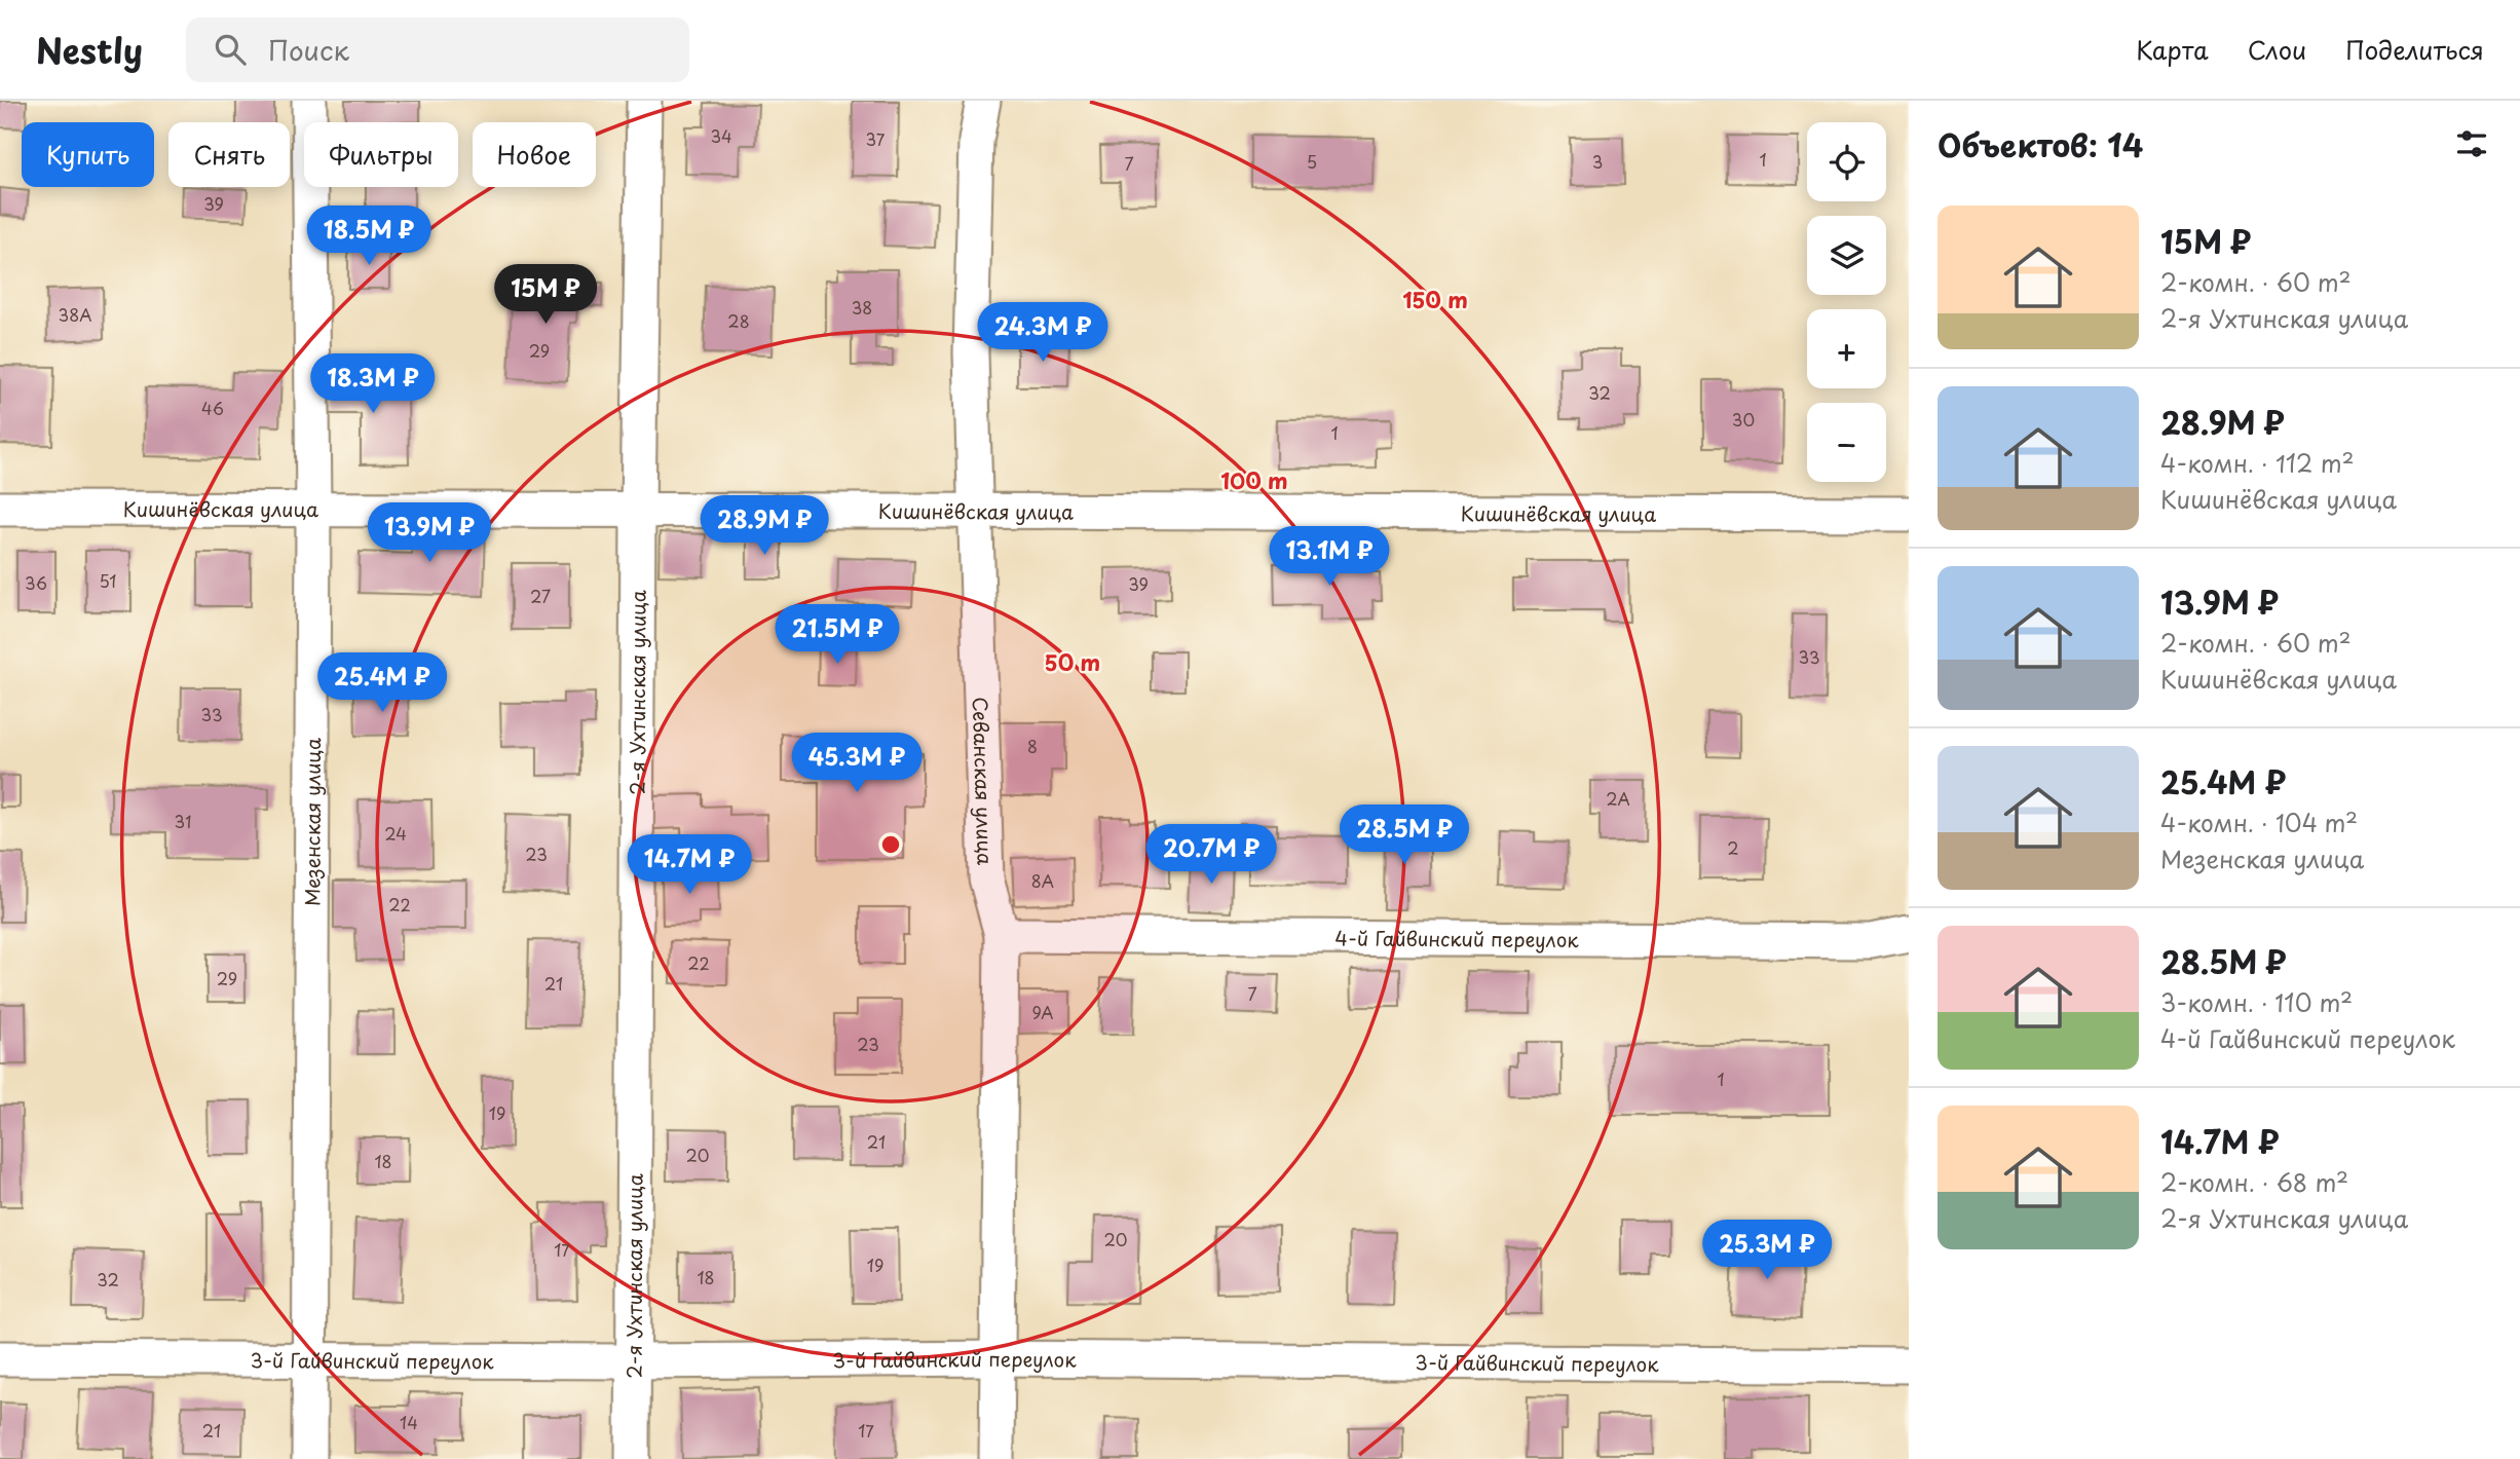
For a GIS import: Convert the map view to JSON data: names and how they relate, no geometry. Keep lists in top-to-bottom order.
{
  "streets": {
    "street": [
      "Кишинёвская улица",
      "2-я Ухтинская улица",
      "Севанская улица",
      "Мезенская улица",
      "4-й Гайвинский переулок",
      "3-й Гайвинский переулок"
    ]
  },
  "crossings": [
    ["Кишинёвская улица", "2-я Ухтинская улица"],
    ["Кишинёвская улица", "Севанская улица"],
    ["Кишинёвская улица", "Мезенская улица"],
    ["2-я Ухтинская улица", "3-й Гайвинский переулок"],
    ["Севанская улица", "4-й Гайвинский переулок"],
    ["Севанская улица", "3-й Гайвинский переулок"],
    ["Мезенская улица", "3-й Гайвинский переулок"]
  ],
  "house_numbers": [
    "34",
    "37",
    "1",
    "5",
    "3",
    "7",
    "39",
    "38",
    "38А",
    "28",
    "29",
    "32",
    "46",
    "30",
    "1",
    "51",
    "36",
    "39",
    "27",
    "33",
    "33",
    "8",
    "2А",
    "31",
    "24",
    "2",
    "23",
    "8А",
    "22",
    "22",
    "29",
    "21",
    "7",
    "9А",
    "23",
    "1",
    "19",
    "21",
    "20",
    "18",
    "20",
    "17",
    "19",
    "18",
    "32",
    "14",
    "21",
    "17"
  ],
  "page": {
    "header": "Nestly",
    "search": "Поиск",
    "nav": ["Карта", "Слои", "Поделиться"],
    "heading": "Объектов: 14",
    "map_buttons": ["+", "−"],
    "chip": [
      "Купить",
      "Снять",
      "Фильтры",
      "Новое"
    ],
    "list": [
      {
        "name": "15M ₽",
        "note": "2-комн. · 60 m² · 2-я Ухтинская улица"
      },
      {
        "name": "28.9M ₽",
        "note": "4-комн. · 112 m² · Кишинёвская улица"
      },
      {
        "name": "13.9M ₽",
        "note": "2-комн. · 60 m² · Кишинёвская улица"
      },
      {
        "name": "25.4M ₽",
        "note": "4-комн. · 104 m² · Мезенская улица"
      },
      {
        "name": "28.5M ₽",
        "note": "3-комн. · 110 m² · 4-й Гайвинский переулок"
      },
      {
        "name": "14.7M ₽",
        "note": "2-комн. · 68 m² · 2-я Ухтинская улица"
      }
    ],
    "price": [
      "18.5M ₽",
      "15M ₽",
      "24.3M ₽",
      "18.3M ₽",
      "28.9M ₽",
      "13.9M ₽",
      "13.1M ₽",
      "21.5M ₽",
      "25.4M ₽",
      "45.3M ₽",
      "28.5M ₽",
      "20.7M ₽",
      "14.7M ₽",
      "25.3M ₽"
    ]
  },
  "rings": ["150 m", "100 m", "50 m"]
}
